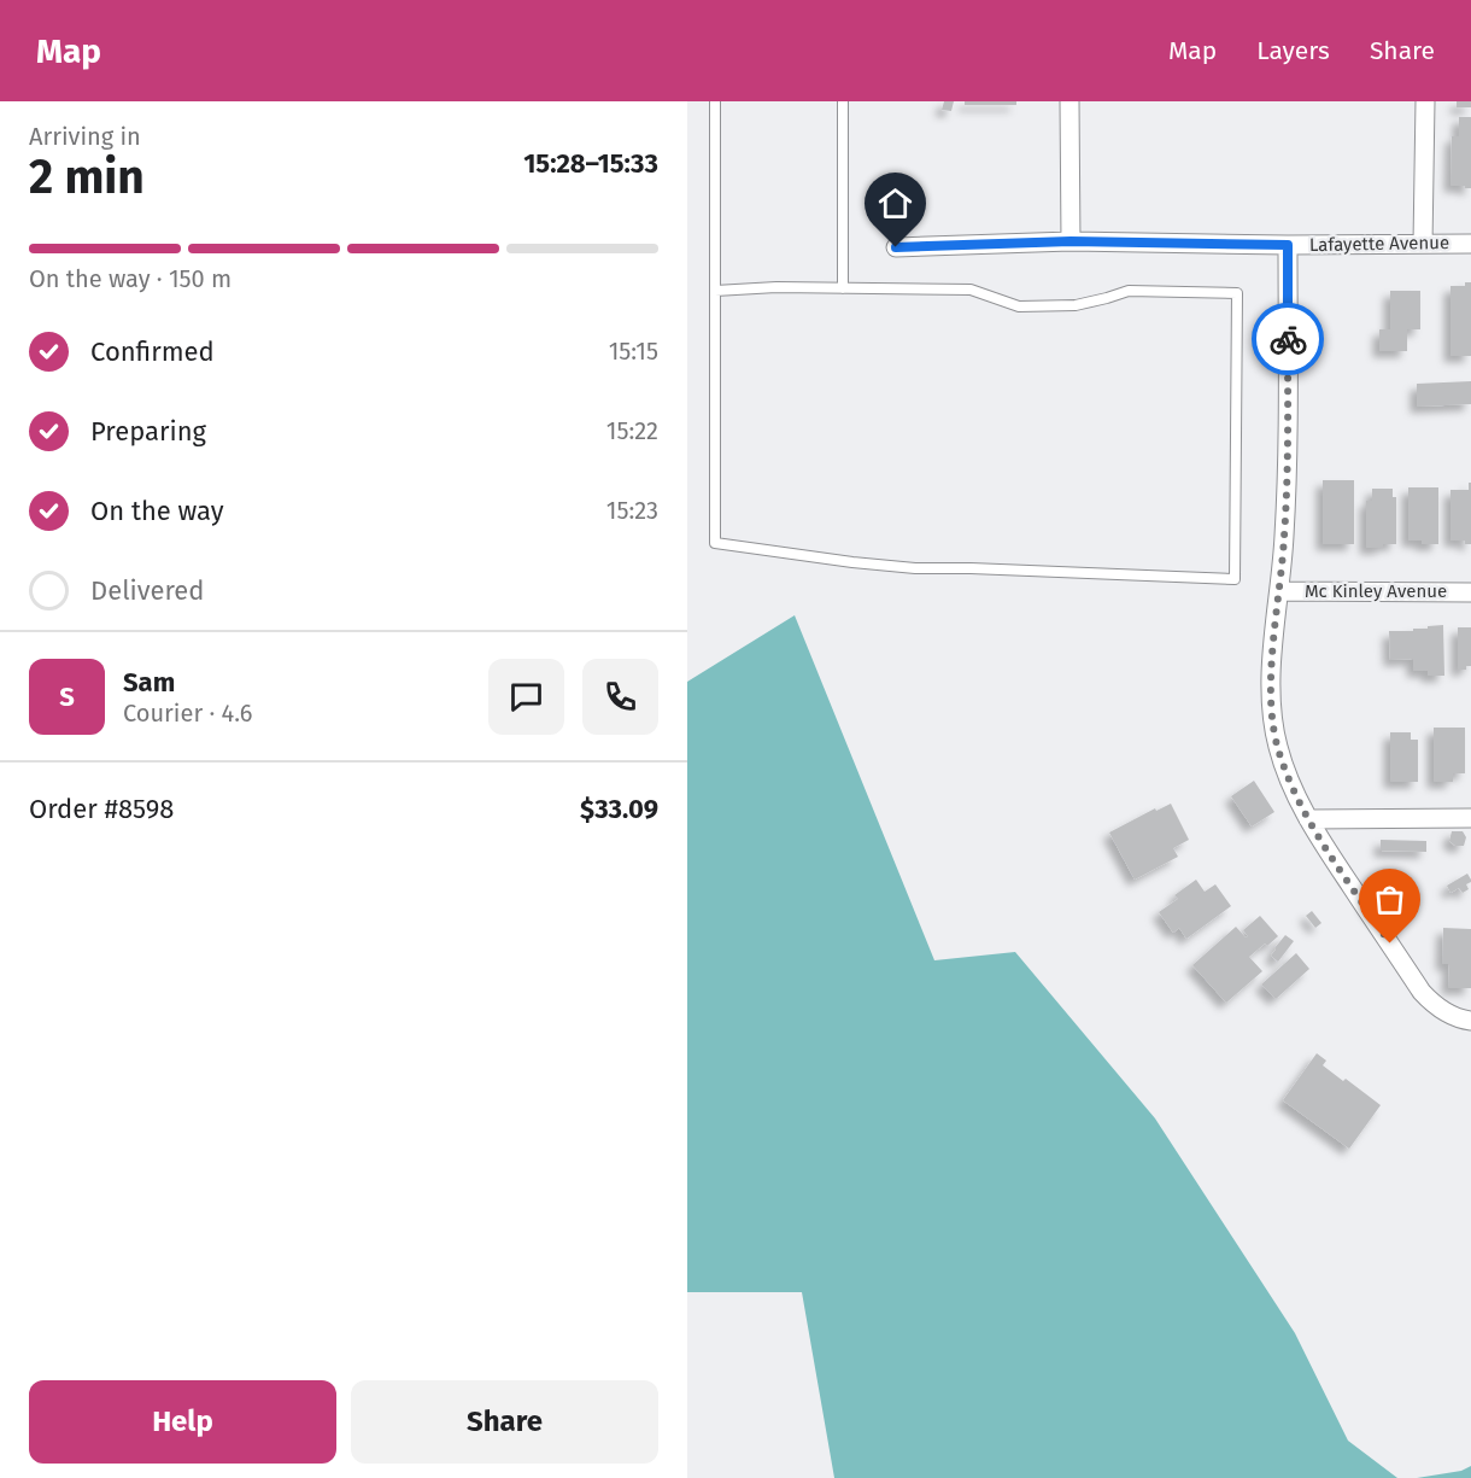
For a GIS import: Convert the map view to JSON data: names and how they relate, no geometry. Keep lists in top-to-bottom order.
{
  "streets": {
    "street": ["Lafayette Avenue", "Mc Kinley Avenue"]
  },
  "page": {
    "header": "Map",
    "nav": ["Map", "Layers", "Share"],
    "heading": ["2 min", "Arriving in", "15:28–15:33"],
    "panel": [
      "Sam",
      "Courier · 4.6",
      "Order #8598",
      "$33.09"
    ],
    "bar": "On the way · 150 m",
    "list": [
      ["Confirmed", "15:15"],
      ["Preparing", "15:22"],
      ["On the way", "15:23"],
      "Delivered"
    ],
    "round": "S",
    "buttons": ["Help", "Share"]
  }
}
